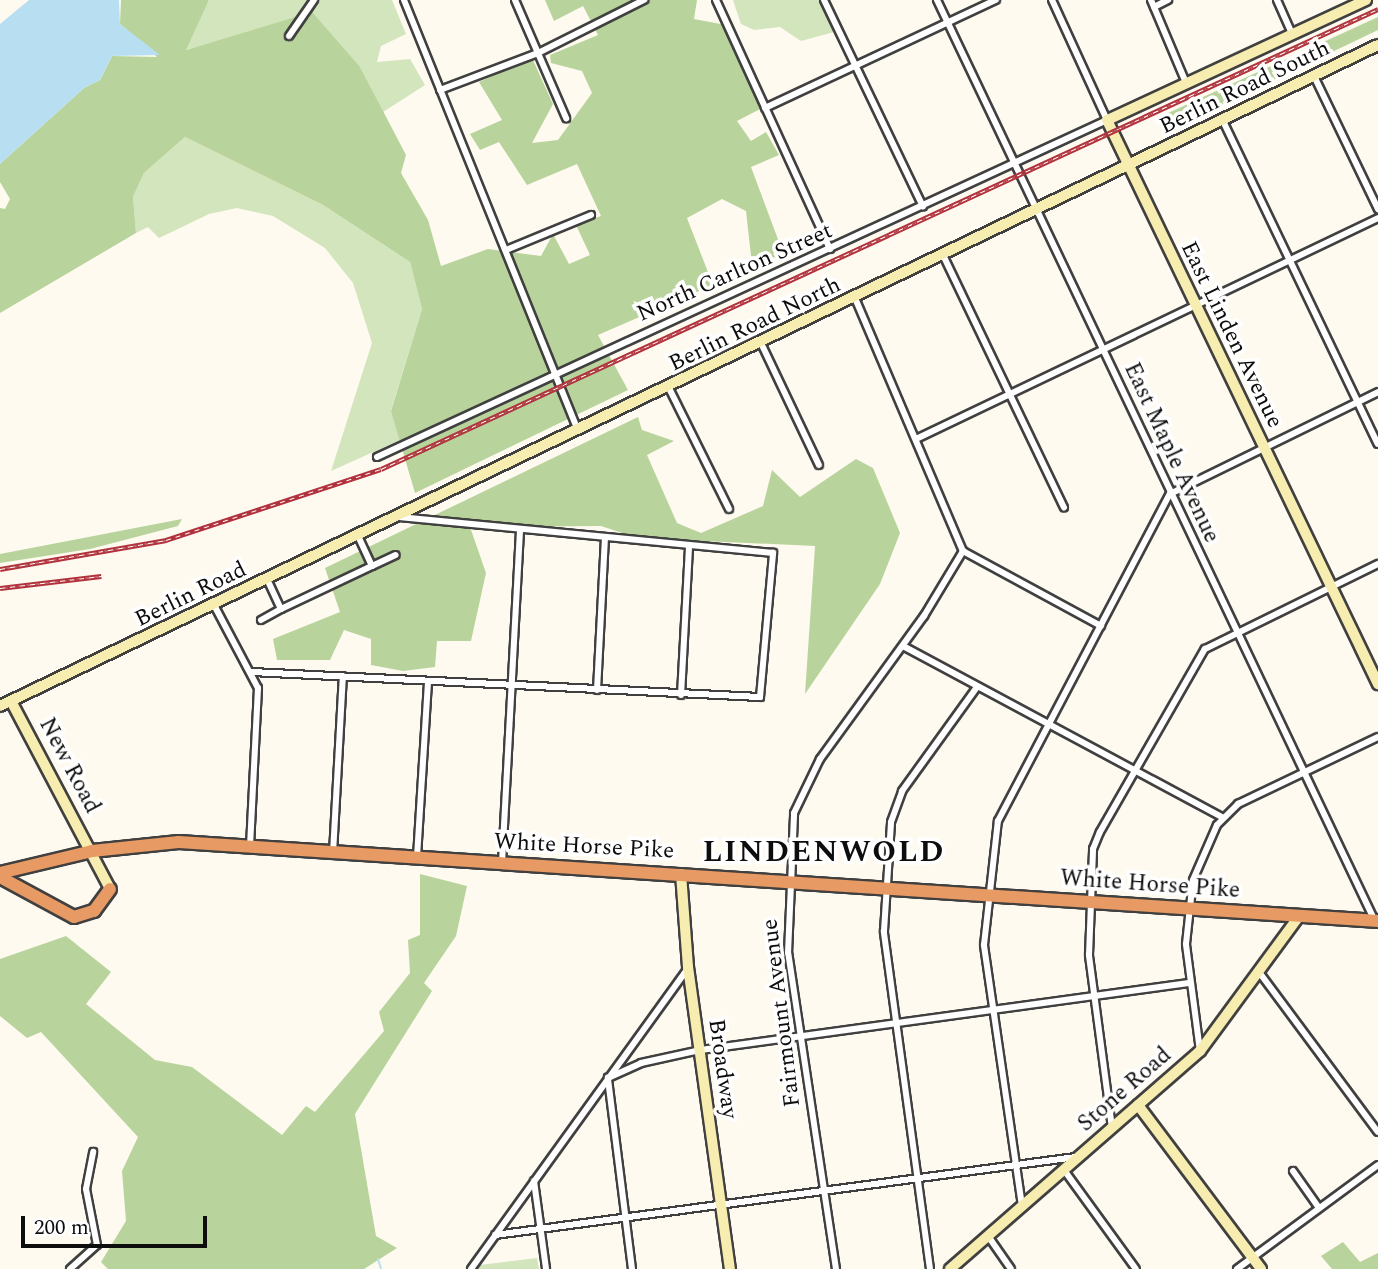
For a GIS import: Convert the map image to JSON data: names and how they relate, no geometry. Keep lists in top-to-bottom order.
{
  "streets": {
    "highway": ["White Horse Pike"],
    "street": [
      "Berlin Road South",
      "North Carlton Street",
      "Berlin Road North",
      "East Linden Avenue",
      "East Maple Avenue",
      "Berlin Road",
      "New Road",
      "Fairmount Avenue",
      "Broadway",
      "Stone Road"
    ]
  },
  "crossings": [
    ["Berlin Road South", "Berlin Road North"],
    ["Berlin Road South", "East Linden Avenue"],
    ["North Carlton Street", "East Linden Avenue"],
    ["North Carlton Street", "East Maple Avenue"],
    ["Berlin Road North", "East Linden Avenue"],
    ["Berlin Road North", "East Maple Avenue"],
    ["Berlin Road North", "Berlin Road"],
    ["East Maple Avenue", "White Horse Pike"],
    ["Berlin Road", "New Road"],
    ["New Road", "White Horse Pike"],
    ["White Horse Pike", "Fairmount Avenue"],
    ["White Horse Pike", "Broadway"],
    ["White Horse Pike", "Stone Road"]
  ],
  "districts": ["LINDENWOLD"],
  "scale_bar": "200 m"
}
